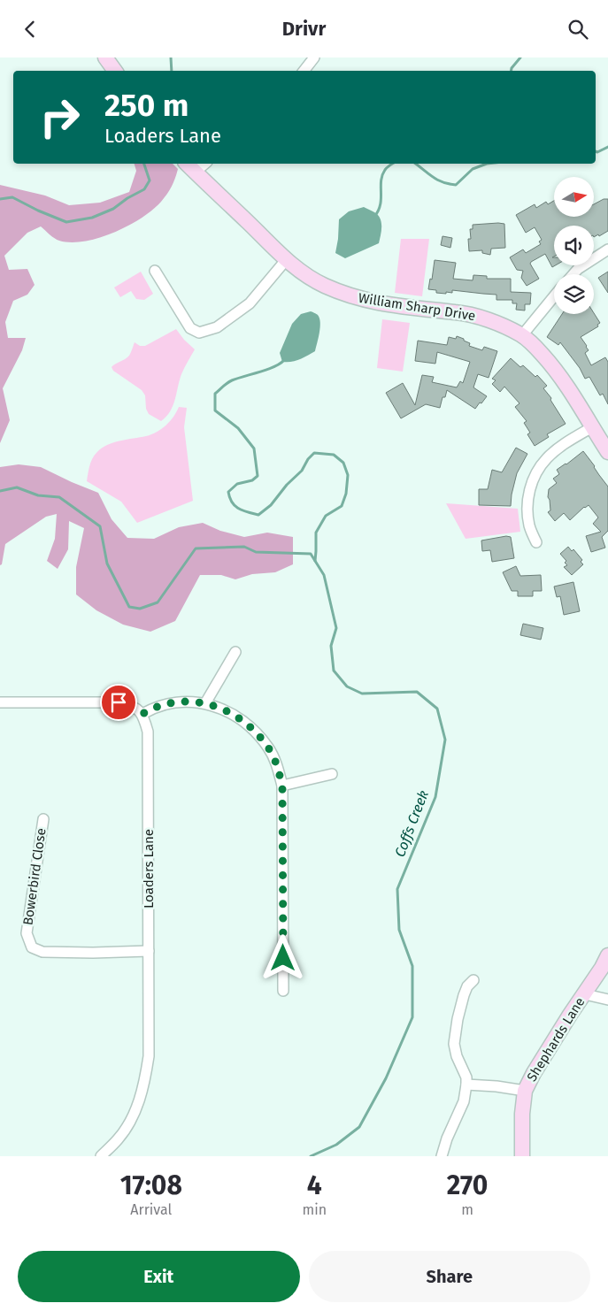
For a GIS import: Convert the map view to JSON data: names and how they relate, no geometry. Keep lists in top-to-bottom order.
{
  "streets": {
    "street": [
      "William Sharp Drive",
      "Loaders Lane",
      "Bowerbird Close",
      "Shephards Lane"
    ]
  },
  "crossings": [
    ["Loaders Lane", "Bowerbird Close"]
  ],
  "water": ["Coffs Creek"],
  "north": "right",
  "page": {
    "header": "Drivr",
    "turn": ["250 m", "Loaders Lane"],
    "eta": [
      "17:08",
      "Arrival",
      "4",
      "min",
      "270",
      "m"
    ],
    "buttons": ["Exit", "Share"]
  }
}
